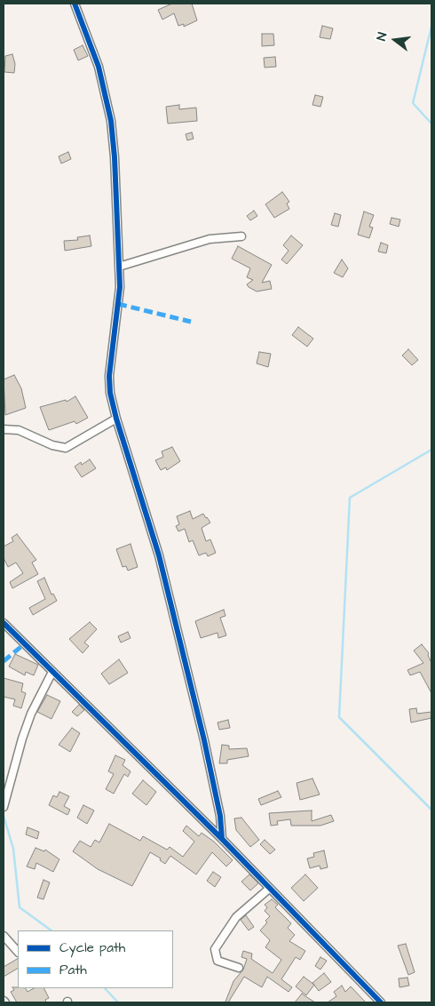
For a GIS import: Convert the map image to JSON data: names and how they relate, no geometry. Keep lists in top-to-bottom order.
{
  "legend": ["Cycle path", "Path"],
  "north": "left"
}
